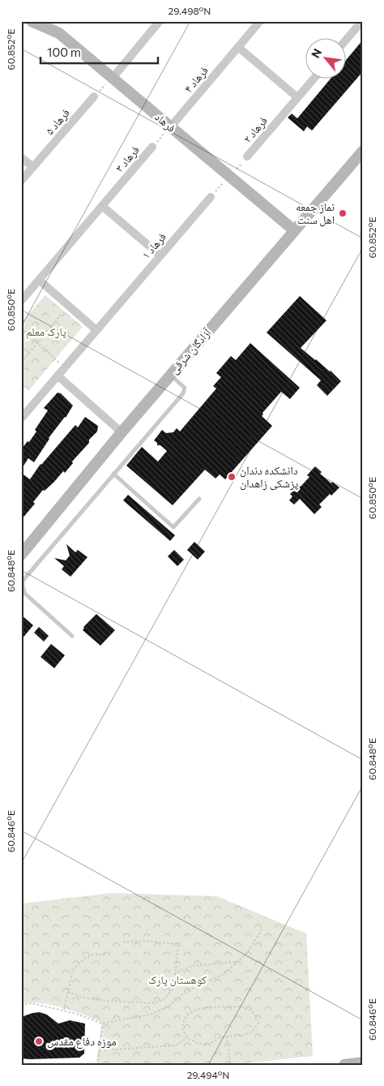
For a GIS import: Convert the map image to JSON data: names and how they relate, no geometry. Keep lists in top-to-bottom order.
{
  "streets": {
    "main road": ["فرهاد", "آزادگان شرقی"],
    "street": [
      "فرهاد ۴",
      "فرهاد ۵",
      "فرهاد ۲",
      "فرهاد ۳",
      "فرهاد ۱"
    ]
  },
  "crossings": [
    ["فرهاد ۴", "فرهاد"],
    ["فرهاد ۴", "فرهاد ۳"],
    ["فرهاد", "فرهاد ۲"],
    ["فرهاد", "فرهاد ۳"],
    ["فرهاد", "آزادگان شرقی"]
  ],
  "parks": ["پارک معلم", "کوهستان پارک"],
  "places": ["نماز جمعه اهل سنت", "دانشکده دندان پزشکی زاهدان", "موزه دفاع مقدس"],
  "scale_bar": "100 m",
  "north": "top left",
  "coordinates": [
    "29.498°N",
    "60.852°E",
    "60.850°E",
    "60.848°E",
    "60.846°E",
    "29.494°N"
  ]
}
